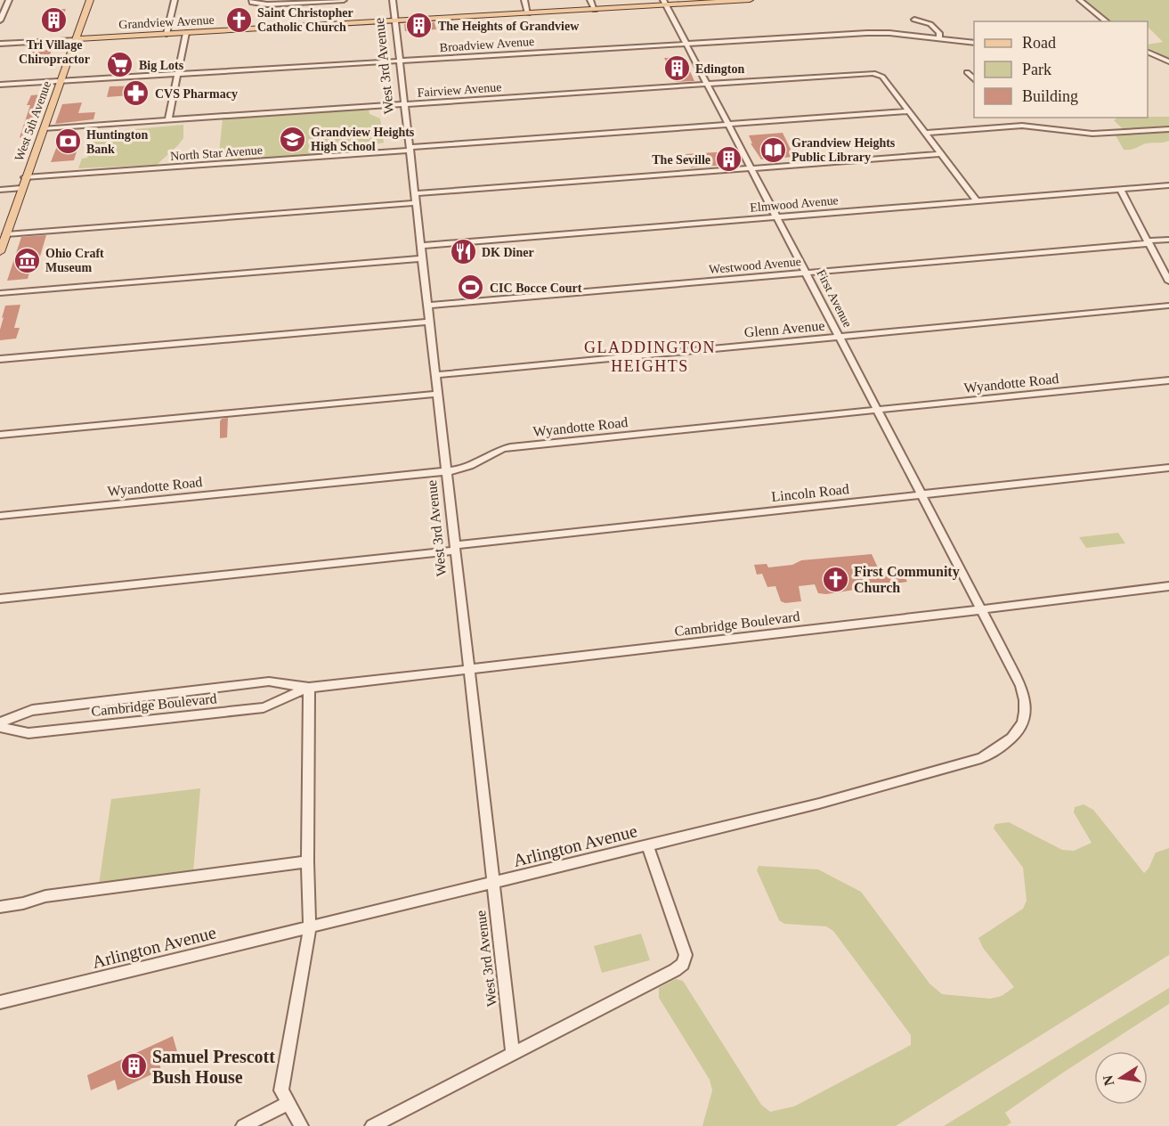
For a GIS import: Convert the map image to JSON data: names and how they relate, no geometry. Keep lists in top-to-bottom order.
{
  "streets": {
    "main road": ["Grandview Avenue", "West 5th Avenue"],
    "street": [
      "Broadview Avenue",
      "West 3rd Avenue",
      "Fairview Avenue",
      "North Star Avenue",
      "Elmwood Avenue",
      "Westwood Avenue",
      "First Avenue",
      "Glenn Avenue",
      "Wyandotte Road",
      "Lincoln Road",
      "Cambridge Boulevard",
      "Arlington Avenue"
    ]
  },
  "crossings": [
    ["Grandview Avenue", "West 3rd Avenue"],
    ["Grandview Avenue", "West 5th Avenue"],
    ["Grandview Avenue", "First Avenue"],
    ["Broadview Avenue", "West 3rd Avenue"],
    ["Broadview Avenue", "West 5th Avenue"],
    ["Broadview Avenue", "First Avenue"],
    ["West 3rd Avenue", "Fairview Avenue"],
    ["West 3rd Avenue", "North Star Avenue"],
    ["West 3rd Avenue", "Elmwood Avenue"],
    ["West 3rd Avenue", "Westwood Avenue"],
    ["West 3rd Avenue", "Glenn Avenue"],
    ["West 3rd Avenue", "Wyandotte Road"],
    ["West 3rd Avenue", "Lincoln Road"],
    ["West 3rd Avenue", "Cambridge Boulevard"],
    ["West 3rd Avenue", "Arlington Avenue"],
    ["Fairview Avenue", "West 5th Avenue"],
    ["Fairview Avenue", "North Star Avenue"],
    ["Fairview Avenue", "First Avenue"],
    ["West 5th Avenue", "North Star Avenue"],
    ["North Star Avenue", "First Avenue"],
    ["Elmwood Avenue", "First Avenue"],
    ["Westwood Avenue", "First Avenue"],
    ["First Avenue", "Glenn Avenue"],
    ["First Avenue", "Wyandotte Road"],
    ["First Avenue", "Lincoln Road"],
    ["First Avenue", "Cambridge Boulevard"],
    ["First Avenue", "Arlington Avenue"],
    ["Cambridge Boulevard", "Arlington Avenue"]
  ],
  "districts": ["GLADDINGTON HEIGHTS"],
  "places": {
    "church": ["Saint Christopher Catholic Church", "First Community Church"],
    "building": [
      "Tri Village Chiropractor",
      "The Heights of Grandview",
      "Edington",
      "The Seville",
      "Samuel Prescott Bush House"
    ],
    "supermarket": ["Big Lots"],
    "pharmacy": ["CVS Pharmacy"],
    "school or university": ["Grandview Heights High School"],
    "bank": ["Huntington Bank"],
    "library": ["Grandview Heights Public Library"],
    "restaurant": ["DK Diner"],
    "museum": ["Ohio Craft Museum"],
    "sports": ["CIC Bocce Court"]
  },
  "legend": ["Road", "Park", "Building"],
  "north": "left"
}
